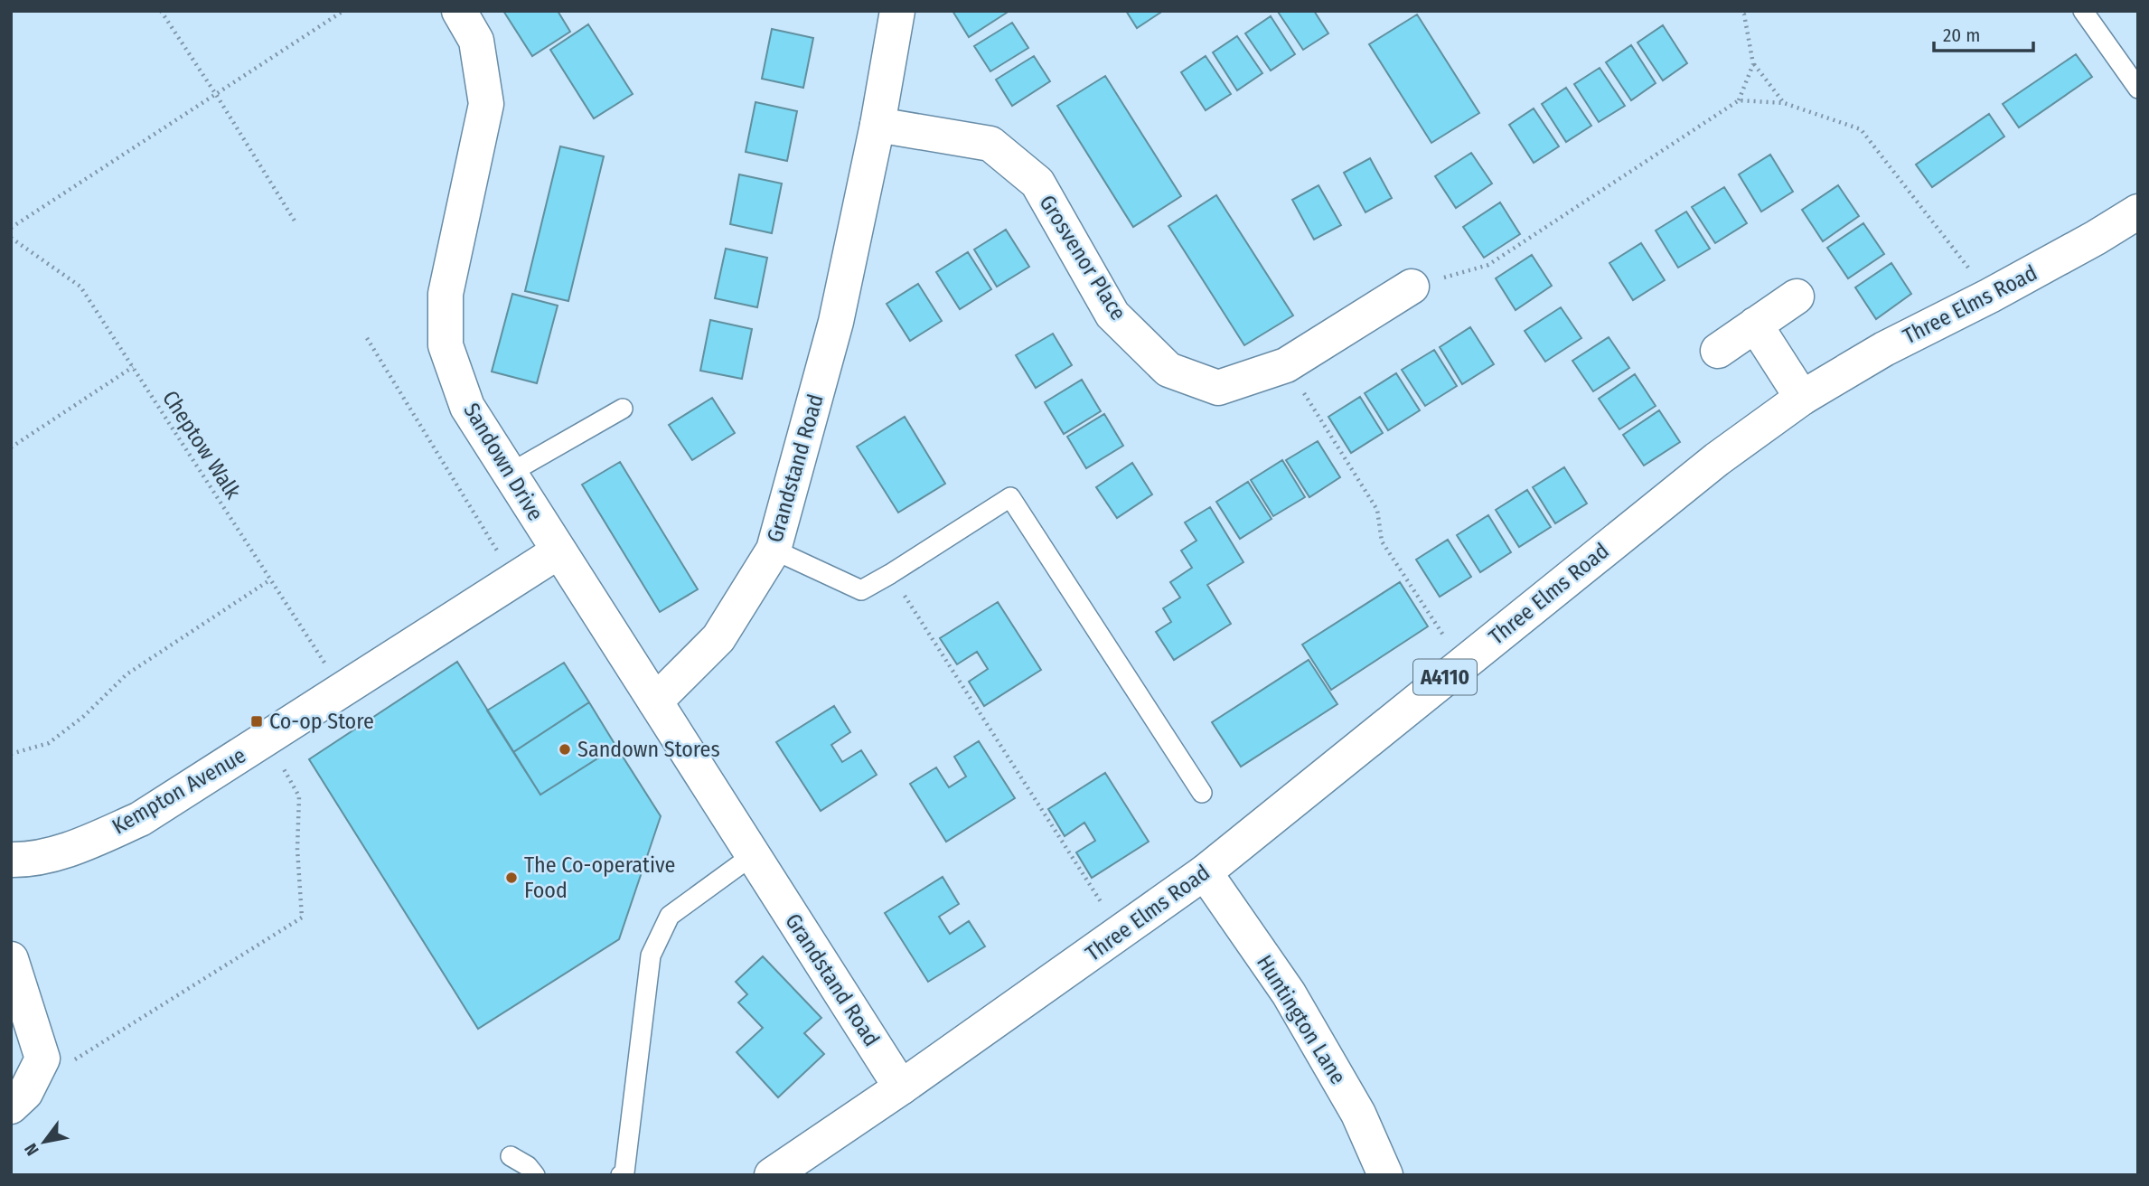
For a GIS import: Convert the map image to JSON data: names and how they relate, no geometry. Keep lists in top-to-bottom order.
{
  "streets": {
    "street": [
      "Grosvenor Place",
      "Three Elms Road",
      "Sandown Drive",
      "Grandstand Road",
      "A4110",
      "Kempton Avenue",
      "Huntington Lane"
    ],
    "path": ["Cheptow Walk"]
  },
  "crossings": [
    ["Grosvenor Place", "Grandstand Road"],
    ["Three Elms Road", "Grandstand Road"],
    ["Three Elms Road", "Huntington Lane"],
    ["Cheptow Walk", "Kempton Avenue"],
    ["Sandown Drive", "Grandstand Road"],
    ["Sandown Drive", "Kempton Avenue"]
  ],
  "places": {
    "transit": ["Co-op Store"],
    "other": ["Sandown Stores", "The Co-operative Food"]
  },
  "scale_bar": "20 m",
  "north": "bottom left"
}
